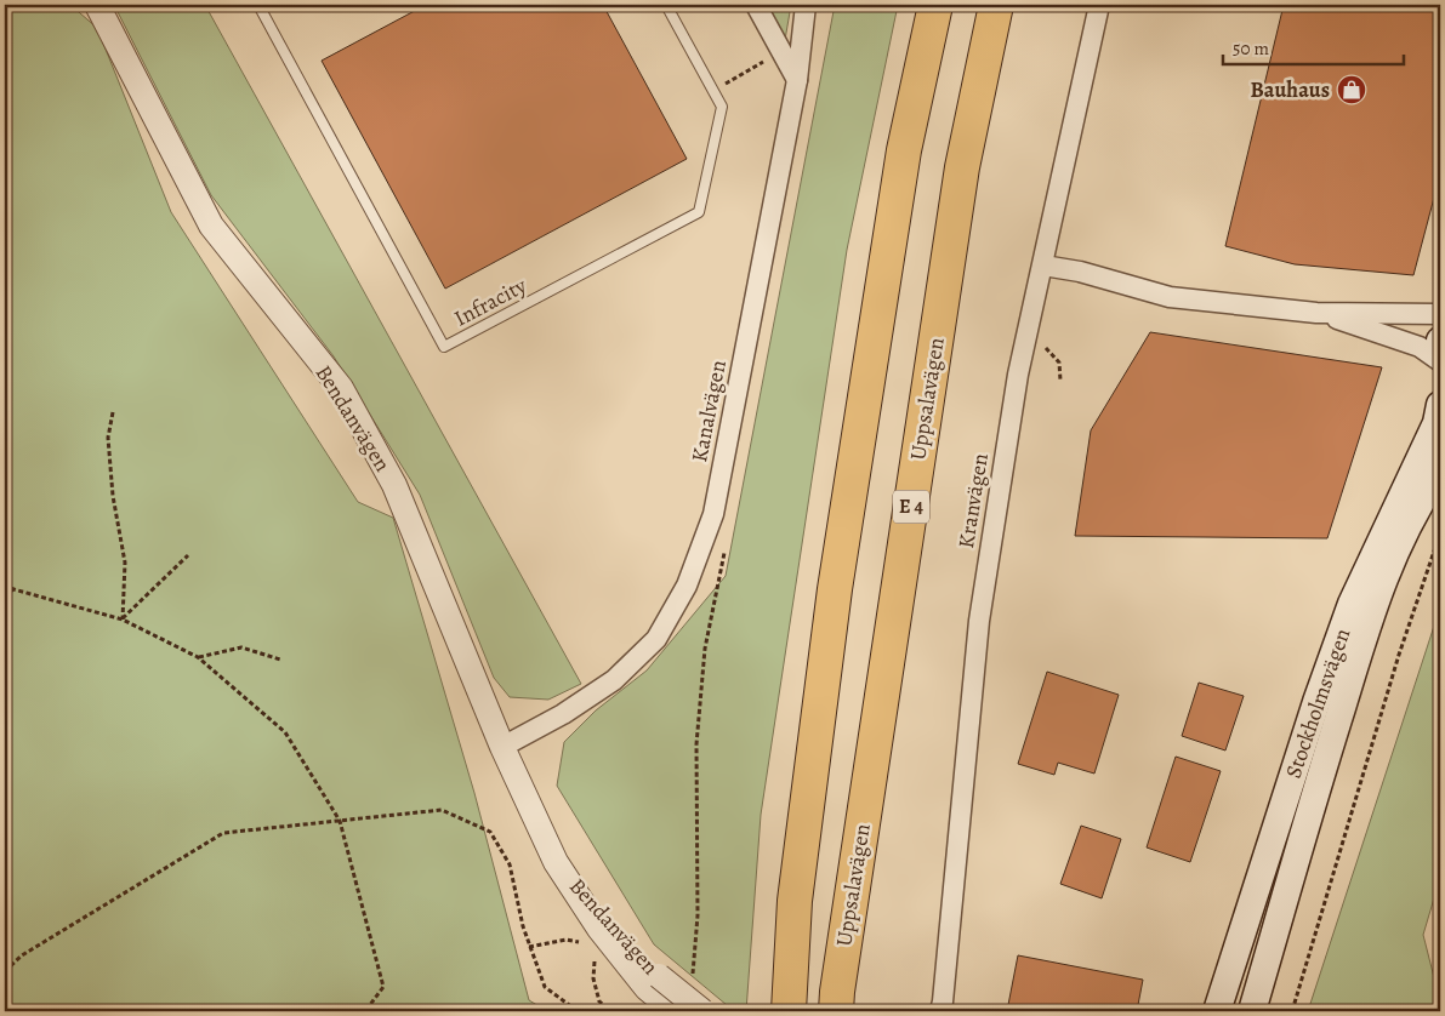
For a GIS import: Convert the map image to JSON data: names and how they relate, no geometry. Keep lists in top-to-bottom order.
{
  "streets": {
    "highway": ["Uppsalavägen", "E 4"],
    "main road": ["Stockholmsvägen"],
    "street": ["Kanalvägen", "Bendanvägen", "Kranvägen"],
    "lane": ["Infracity"]
  },
  "crossings": [
    ["Kanalvägen", "Bendanvägen"]
  ],
  "places": {
    "shop": ["Bauhaus"]
  },
  "scale_bar": "50 m"
}
